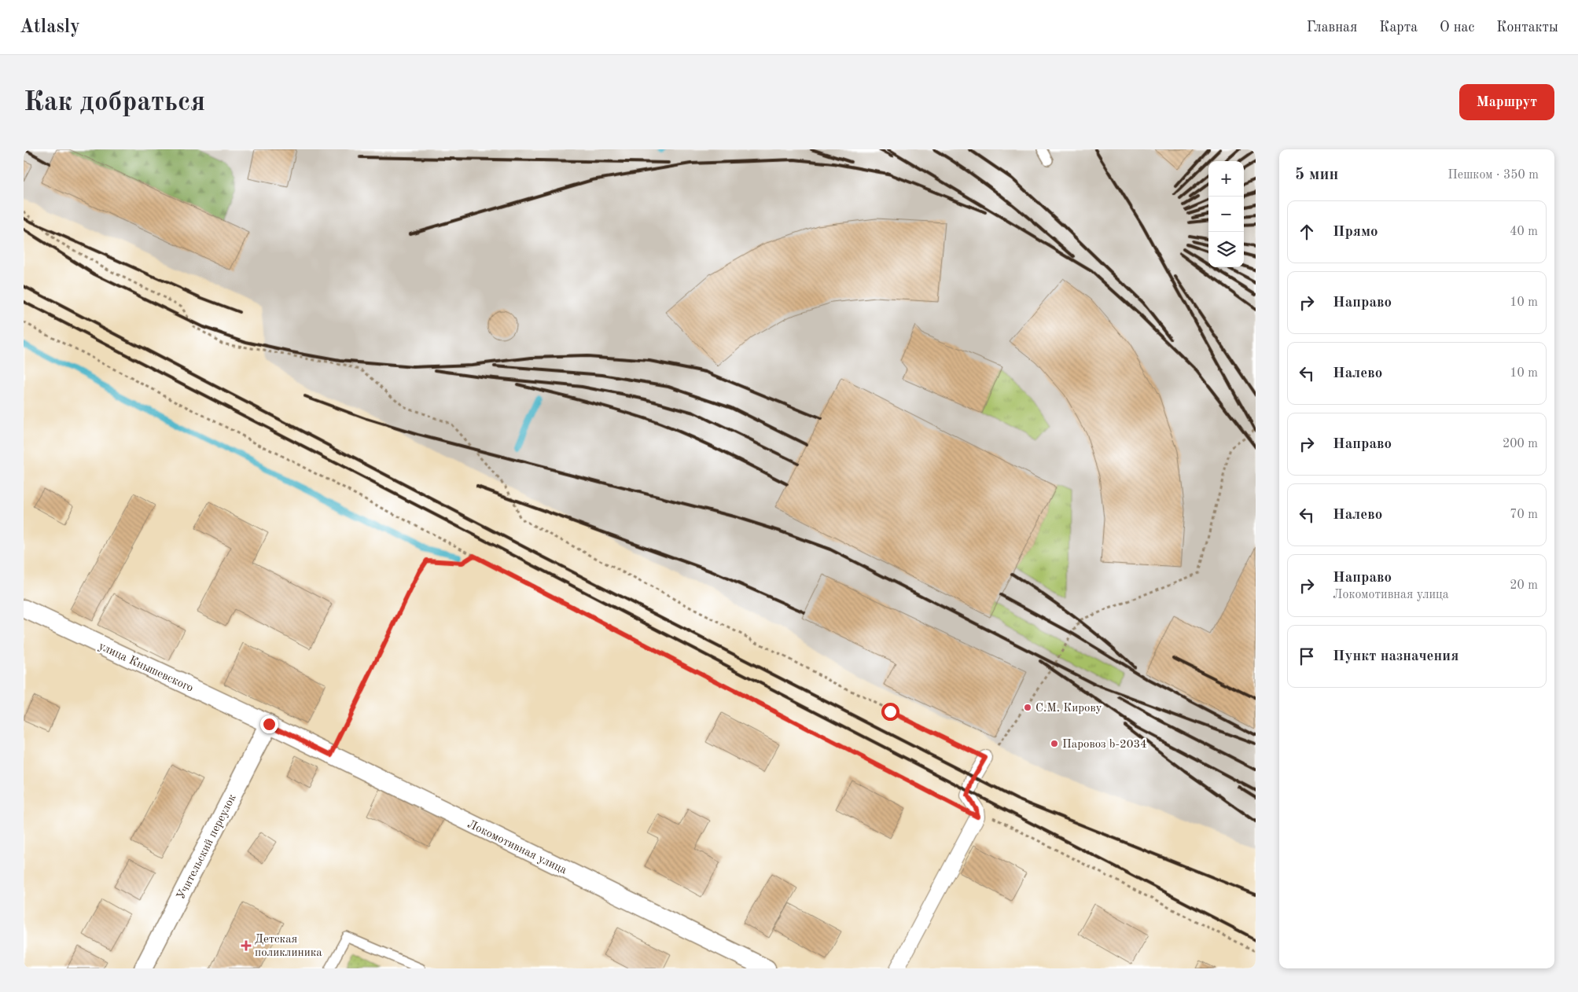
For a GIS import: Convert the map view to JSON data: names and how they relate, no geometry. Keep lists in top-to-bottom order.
{
  "streets": {
    "street": ["улица Кнышевского", "Учительский переулок", "Локомотивная улица"]
  },
  "crossings": [
    ["улица Кнышевского", "Учительский переулок"],
    ["улица Кнышевского", "Локомотивная улица"],
    ["Учительский переулок", "Локомотивная улица"]
  ],
  "places": {
    "other": ["С.М. Кирову", "Паровоз b-2034"],
    "health": ["Детская поликлиника"]
  },
  "page": {
    "header": "Atlasly",
    "nav": [
      "Главная",
      "Карта",
      "О нас",
      "Контакты"
    ],
    "buttons": "Маршрут",
    "title": "Как добраться",
    "heading": ["5 мин", "Пешком · 350 m"],
    "map_buttons": ["+", "−"],
    "list": [
      ["Прямо", "40 m"],
      ["Направо", "10 m"],
      ["Налево", "10 m"],
      ["Направо", "200 m"],
      ["Налево", "70 m"],
      ["Направо", "Локомотивная улица", "20 m"],
      "Пункт назначения"
    ]
  }
}
